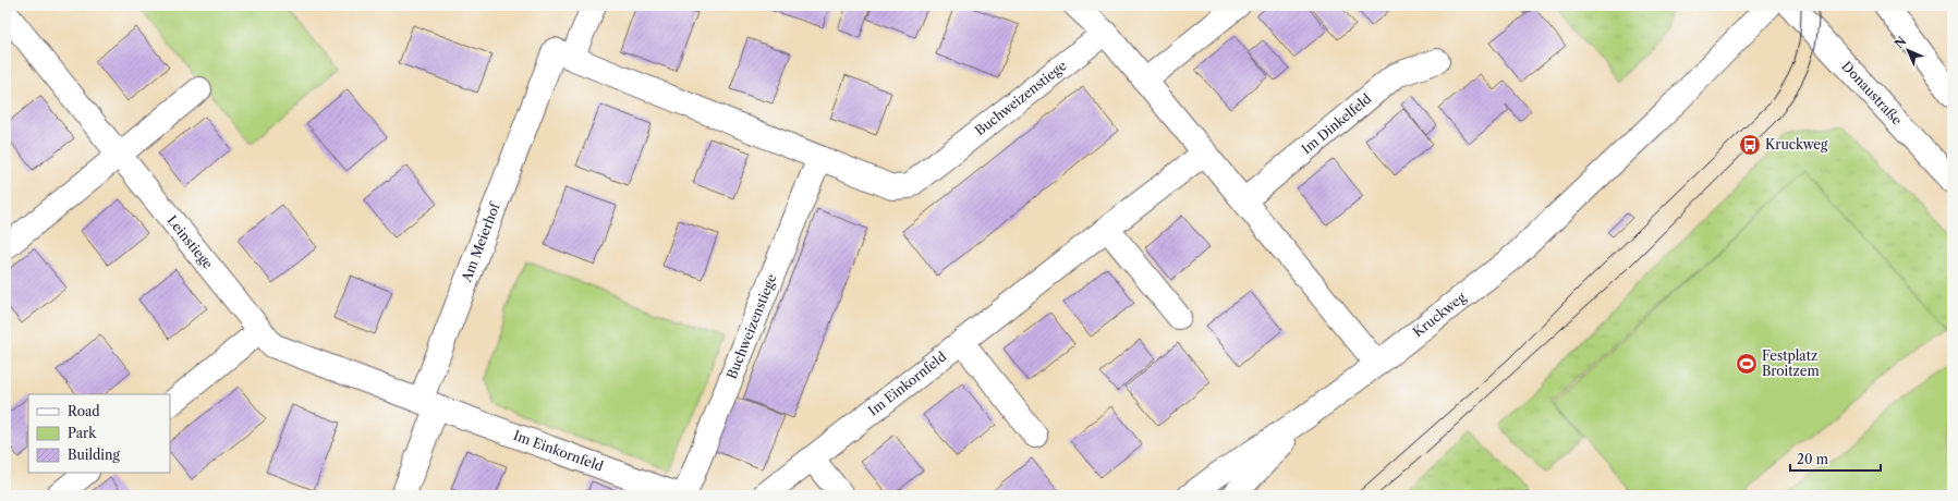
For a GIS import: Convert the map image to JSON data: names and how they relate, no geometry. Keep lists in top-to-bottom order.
{
  "streets": {
    "street": [
      "Donaustraße",
      "Buchweizenstiege",
      "Im Dinkelfeld",
      "Leinstiege",
      "Am Meierhof",
      "Kruckweg",
      "Im Einkornfeld"
    ]
  },
  "crossings": [
    ["Buchweizenstiege", "Am Meierhof"],
    ["Leinstiege", "Am Meierhof"],
    ["Leinstiege", "Im Einkornfeld"],
    ["Am Meierhof", "Im Einkornfeld"]
  ],
  "places": {
    "bus stop": ["Kruckweg"],
    "sports": ["Festplatz Broitzem"]
  },
  "legend": ["Road", "Park", "Building"],
  "scale_bar": "20 m",
  "north": "top left"
}
